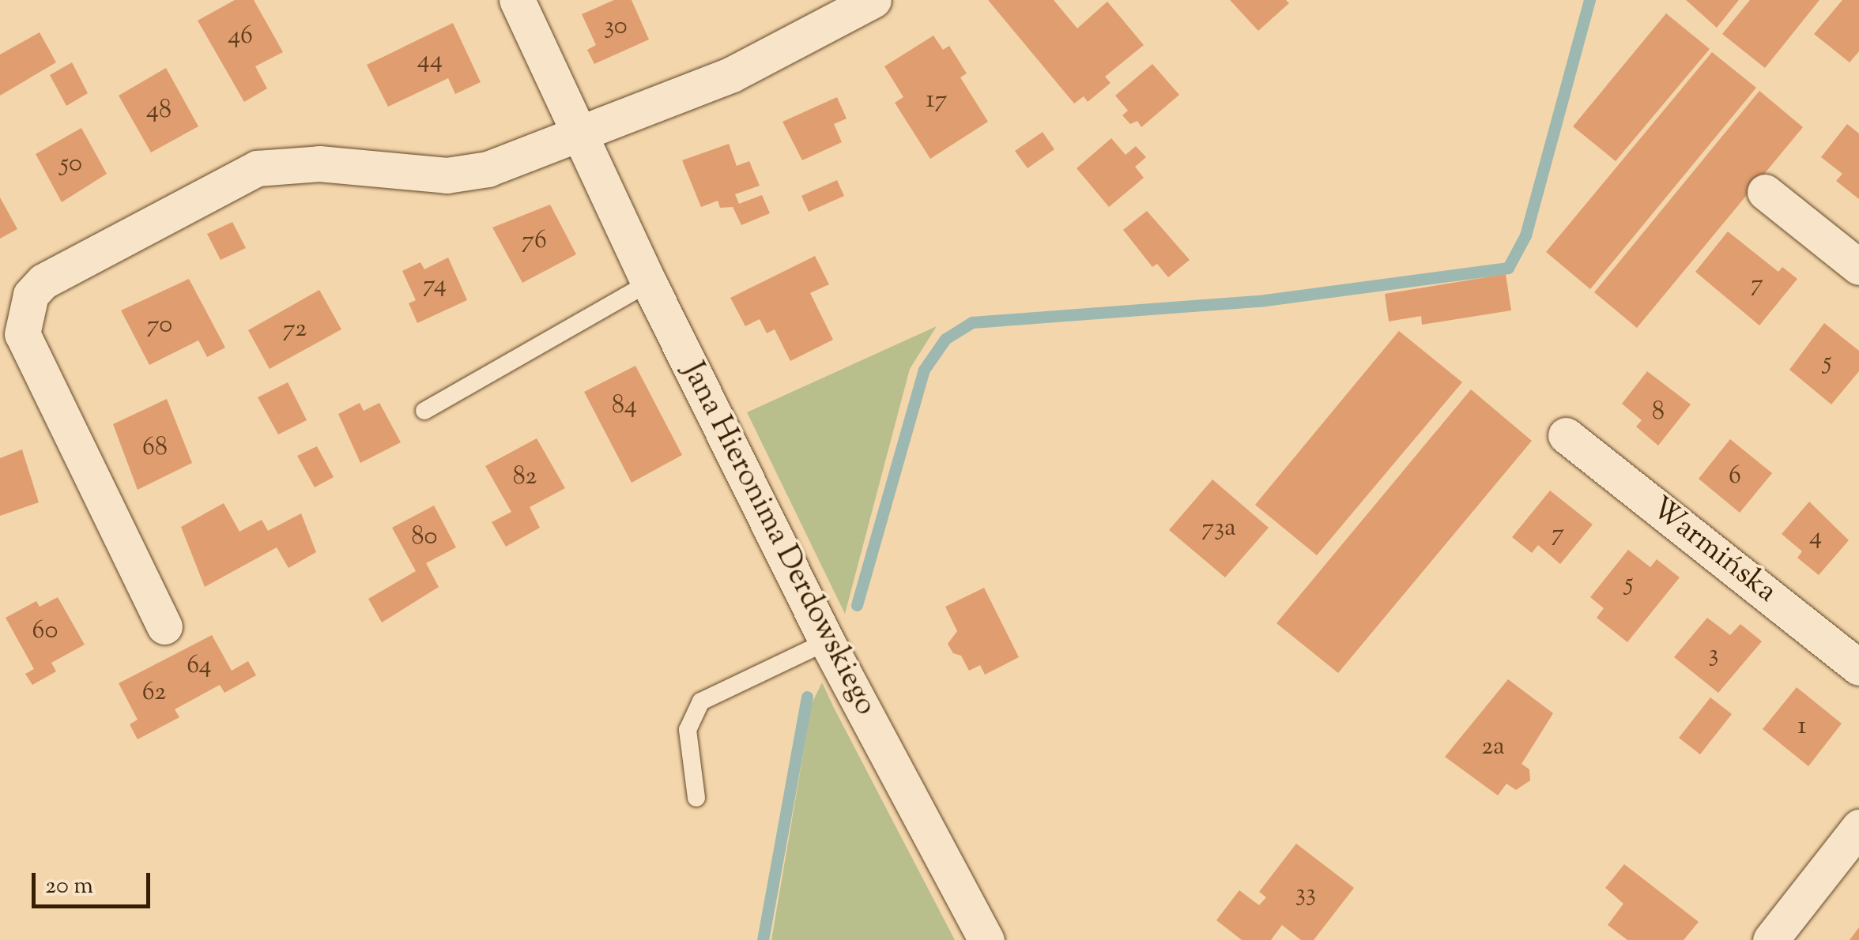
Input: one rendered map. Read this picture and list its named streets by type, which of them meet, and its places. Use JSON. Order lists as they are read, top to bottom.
{
  "streets": {
    "street": ["Jana Hieronima Derdowskiego", "Warmińska"]
  },
  "house_numbers": [
    "30",
    "46",
    "44",
    "17",
    "48",
    "50",
    "76",
    "7",
    "74",
    "70",
    "72",
    "5",
    "84",
    "8",
    "68",
    "6",
    "82",
    "73a",
    "7",
    "80",
    "4",
    "5",
    "60",
    "3",
    "64",
    "62",
    "1",
    "2a",
    "33"
  ],
  "scale_bar": "20 m"
}
